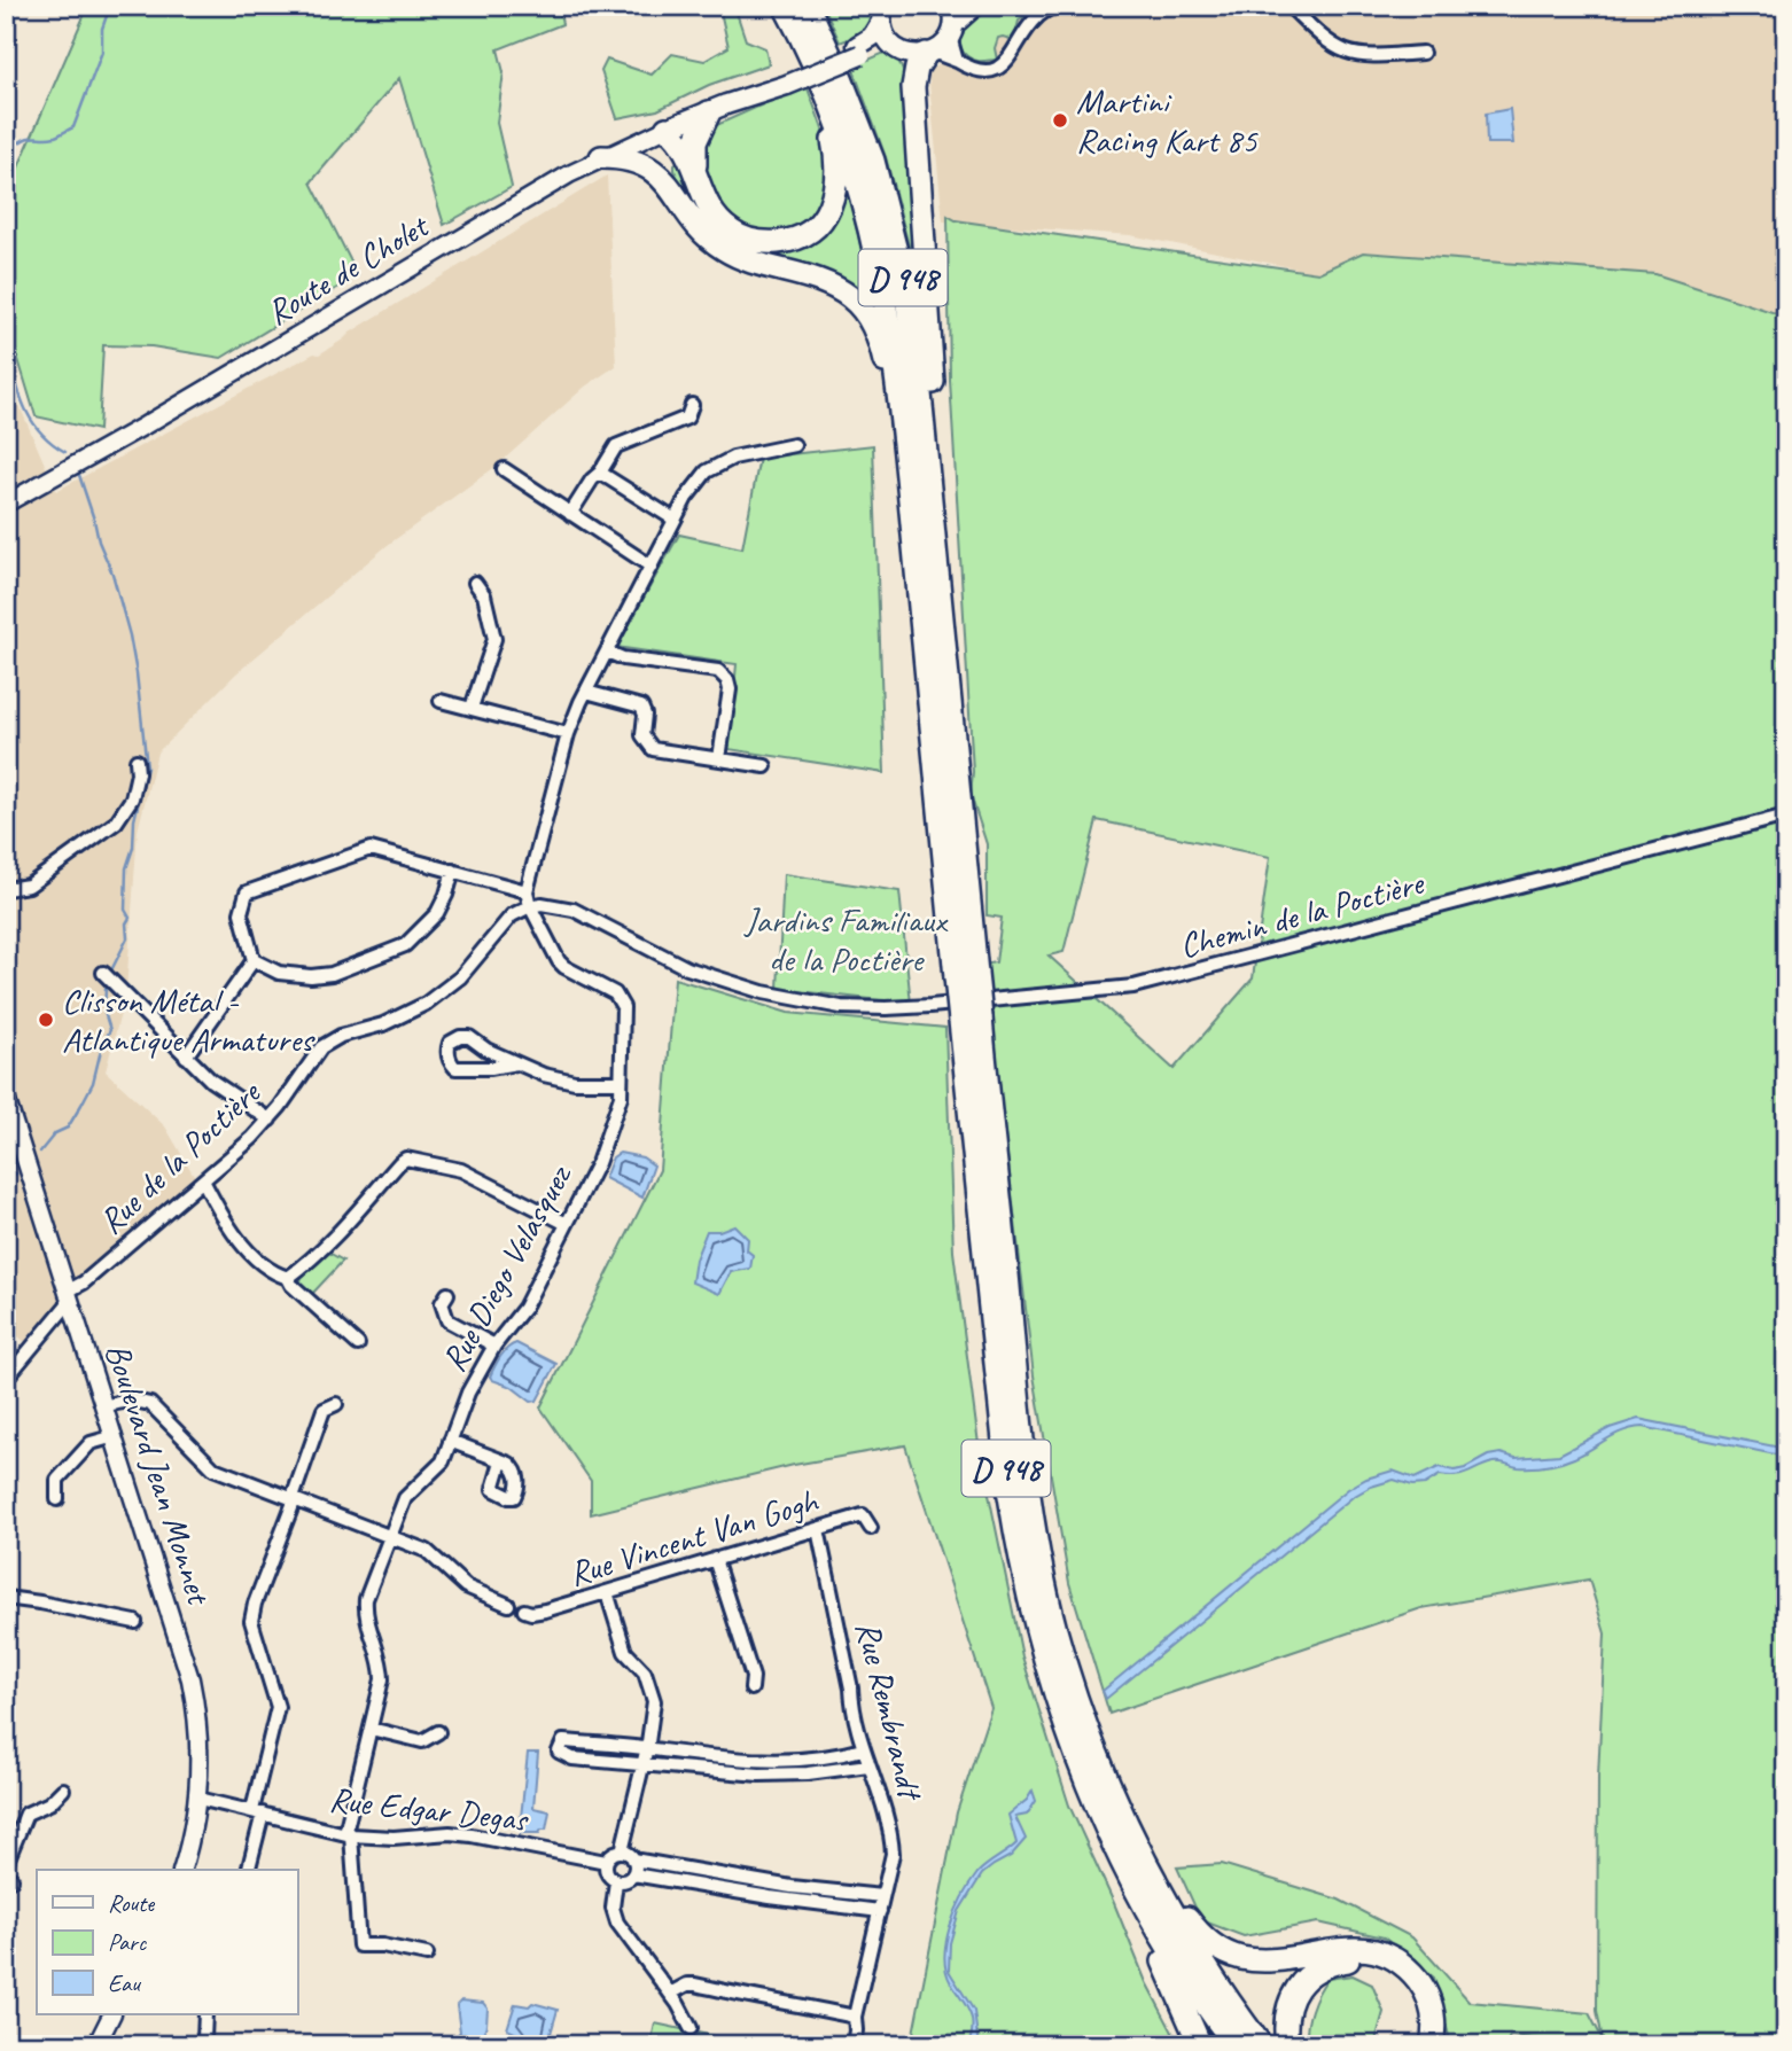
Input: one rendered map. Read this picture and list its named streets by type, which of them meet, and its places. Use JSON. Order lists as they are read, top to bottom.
{
  "streets": {
    "highway": ["D 948"],
    "main road": ["Route de Cholet", "Boulevard Jean Monnet"],
    "street": [
      "Chemin de la Poctière",
      "Rue de la Poctière",
      "Rue Diego Velasquez",
      "Rue Vincent Van Gogh",
      "Rue Rembrandt",
      "Rue Edgar Degas"
    ]
  },
  "crossings": [
    ["Chemin de la Poctière", "Rue de la Poctière"],
    ["Chemin de la Poctière", "Rue Diego Velasquez"],
    ["Rue de la Poctière", "Rue Diego Velasquez"],
    ["Rue de la Poctière", "Boulevard Jean Monnet"],
    ["Rue Diego Velasquez", "Rue Edgar Degas"],
    ["Boulevard Jean Monnet", "Rue Edgar Degas"],
    ["Rue Vincent Van Gogh", "Rue Rembrandt"]
  ],
  "parks": ["Jardins Familiaux de la Poctière"],
  "places": ["Martini Racing Kart 85", "Clisson Métal - Atlantique Armatures"],
  "legend": ["Route", "Parc", "Eau"]
}
